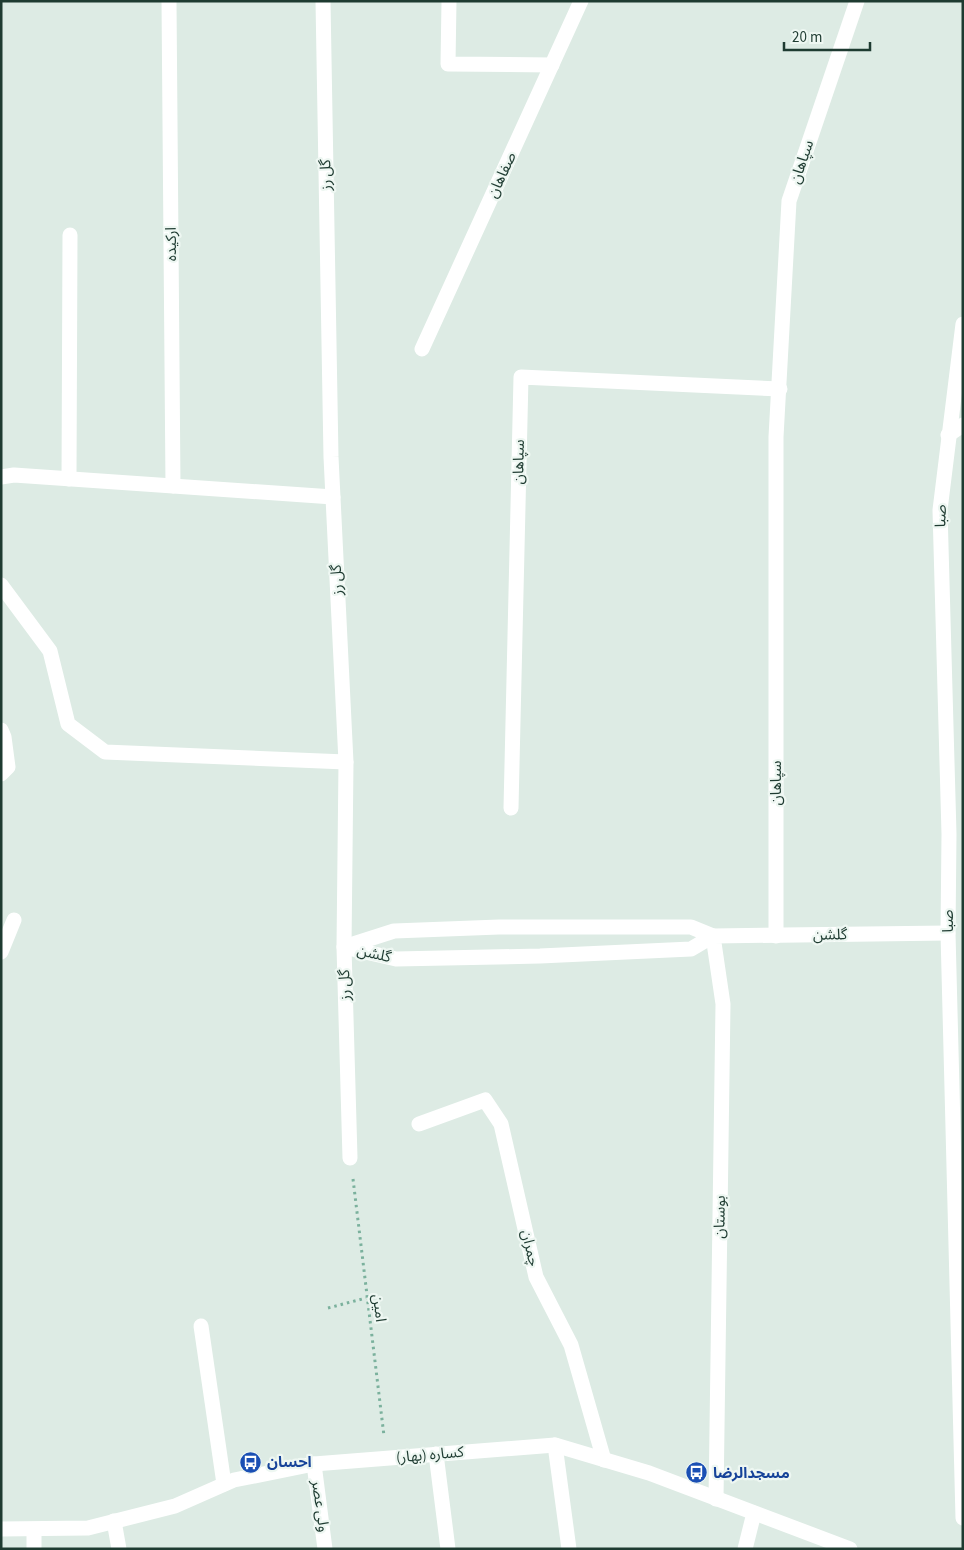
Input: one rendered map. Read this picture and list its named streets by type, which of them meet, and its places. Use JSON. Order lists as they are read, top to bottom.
{
  "streets": {
    "street": [
      "سپاهان",
      "گل رز",
      "صفاهان",
      "ارکیده",
      "صبا",
      "گلشن",
      "بوستان",
      "چمران",
      "کساره (بهار)",
      "ولی عصر"
    ],
    "path": ["امین"]
  },
  "crossings": [
    ["سپاهان", "گلشن"],
    ["گل رز", "گلشن"],
    ["گل رز", "امین"],
    ["صبا", "گلشن"],
    ["گلشن", "بوستان"],
    ["بوستان", "کساره (بهار)"],
    ["چمران", "کساره (بهار)"],
    ["امین", "کساره (بهار)"],
    ["کساره (بهار)", "ولی عصر"]
  ],
  "places": {
    "bus stop": ["احسان", "مسجدالرضا"]
  },
  "scale_bar": "20 m"
}
